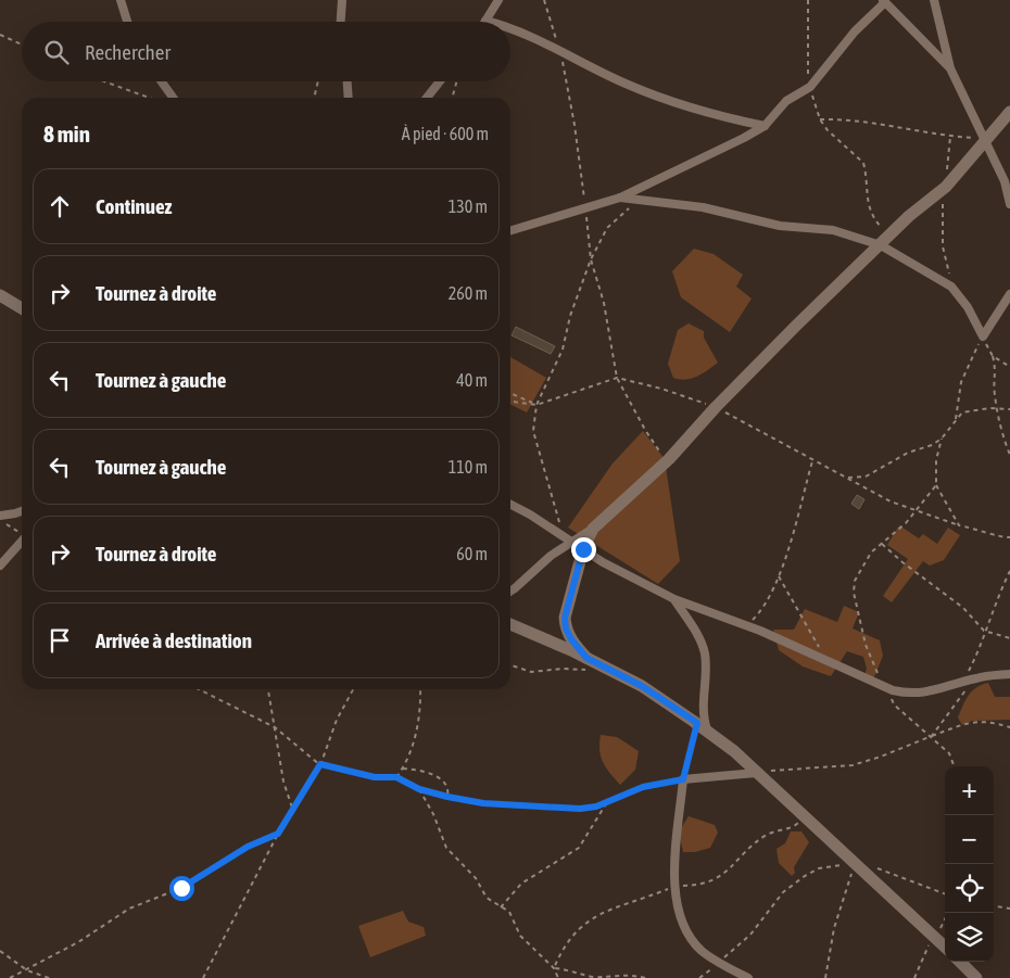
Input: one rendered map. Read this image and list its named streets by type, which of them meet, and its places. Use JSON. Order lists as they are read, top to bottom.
{
  "page": {
    "search": "Rechercher",
    "heading": ["8 min", "À pied · 600 m"],
    "list": [
      ["Continuez", "130 m"],
      ["Tournez à droite", "260 m"],
      ["Tournez à gauche", "40 m"],
      ["Tournez à gauche", "110 m"],
      ["Tournez à droite", "60 m"],
      "Arrivée à destination"
    ],
    "map_buttons": ["+", "−"]
  }
}
